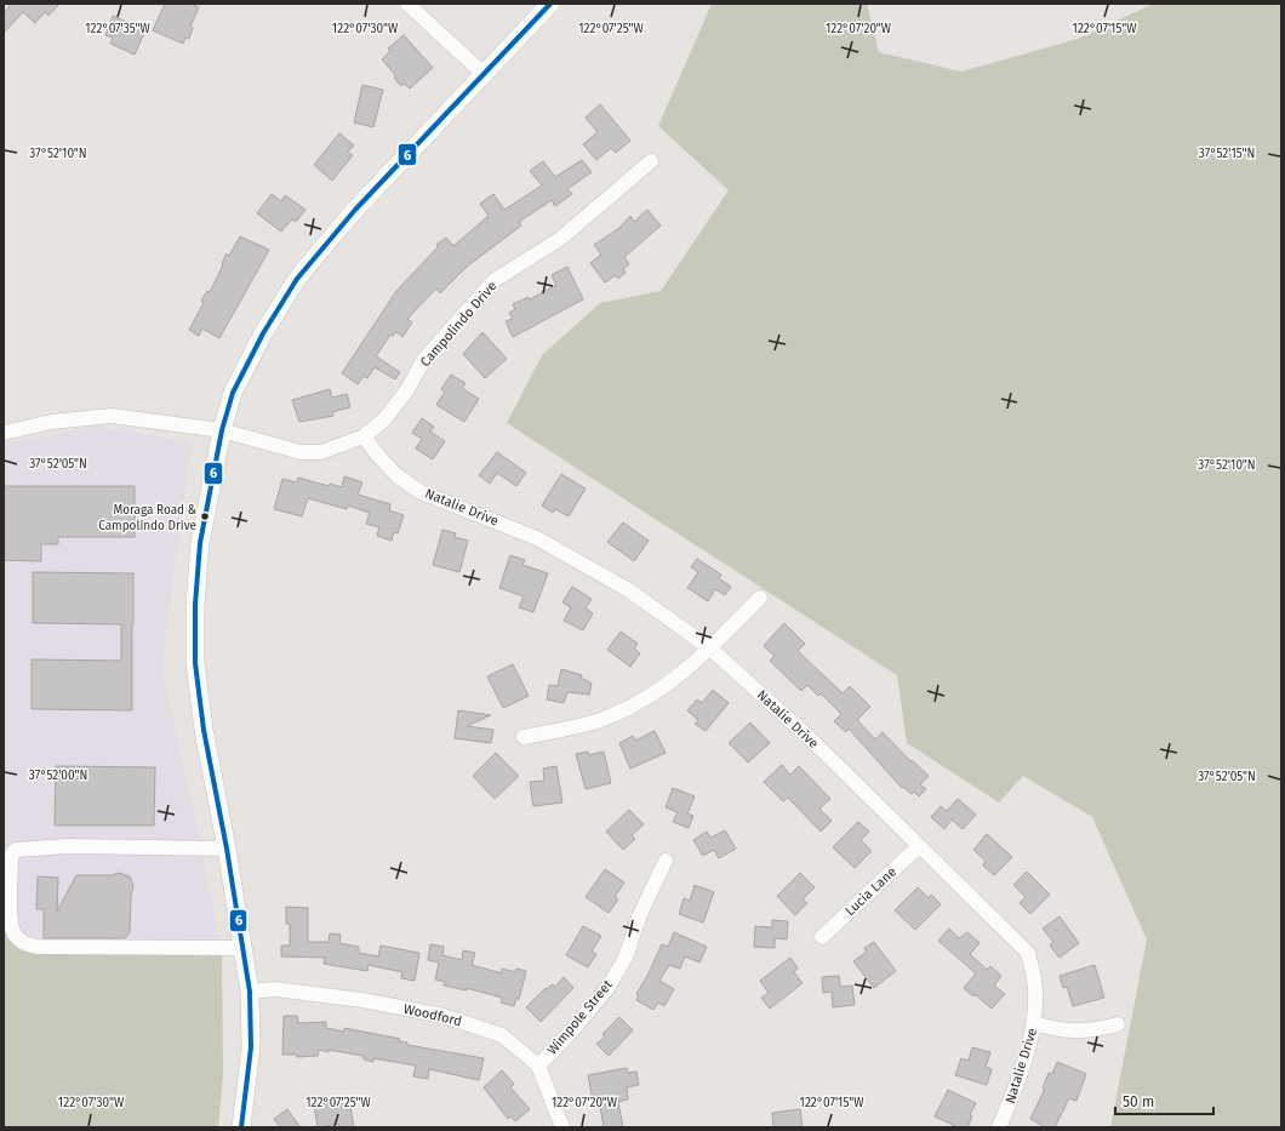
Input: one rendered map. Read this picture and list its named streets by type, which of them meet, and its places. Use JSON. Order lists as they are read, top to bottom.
{
  "streets": {
    "street": [
      "Campolindo Drive",
      "Natalie Drive",
      "Lucia Lane",
      "Woodford",
      "Wimpole Street"
    ]
  },
  "crossings": [
    ["Campolindo Drive", "Natalie Drive"],
    ["Natalie Drive", "Lucia Lane"],
    ["Woodford", "Wimpole Street"]
  ],
  "places": ["Moraga Road & Campolindo Drive"],
  "lines": ["transit line 6"],
  "scale_bar": "50 m",
  "coordinates": [
    "122°07'35\"W",
    "122°07'30\"W",
    "122°07'25\"W",
    "122°07'20\"W",
    "122°07'15\"W",
    "37°52'10\"N",
    "37°52'15\"N",
    "37°52'05\"N",
    "37°52'00\"N"
  ]
}
